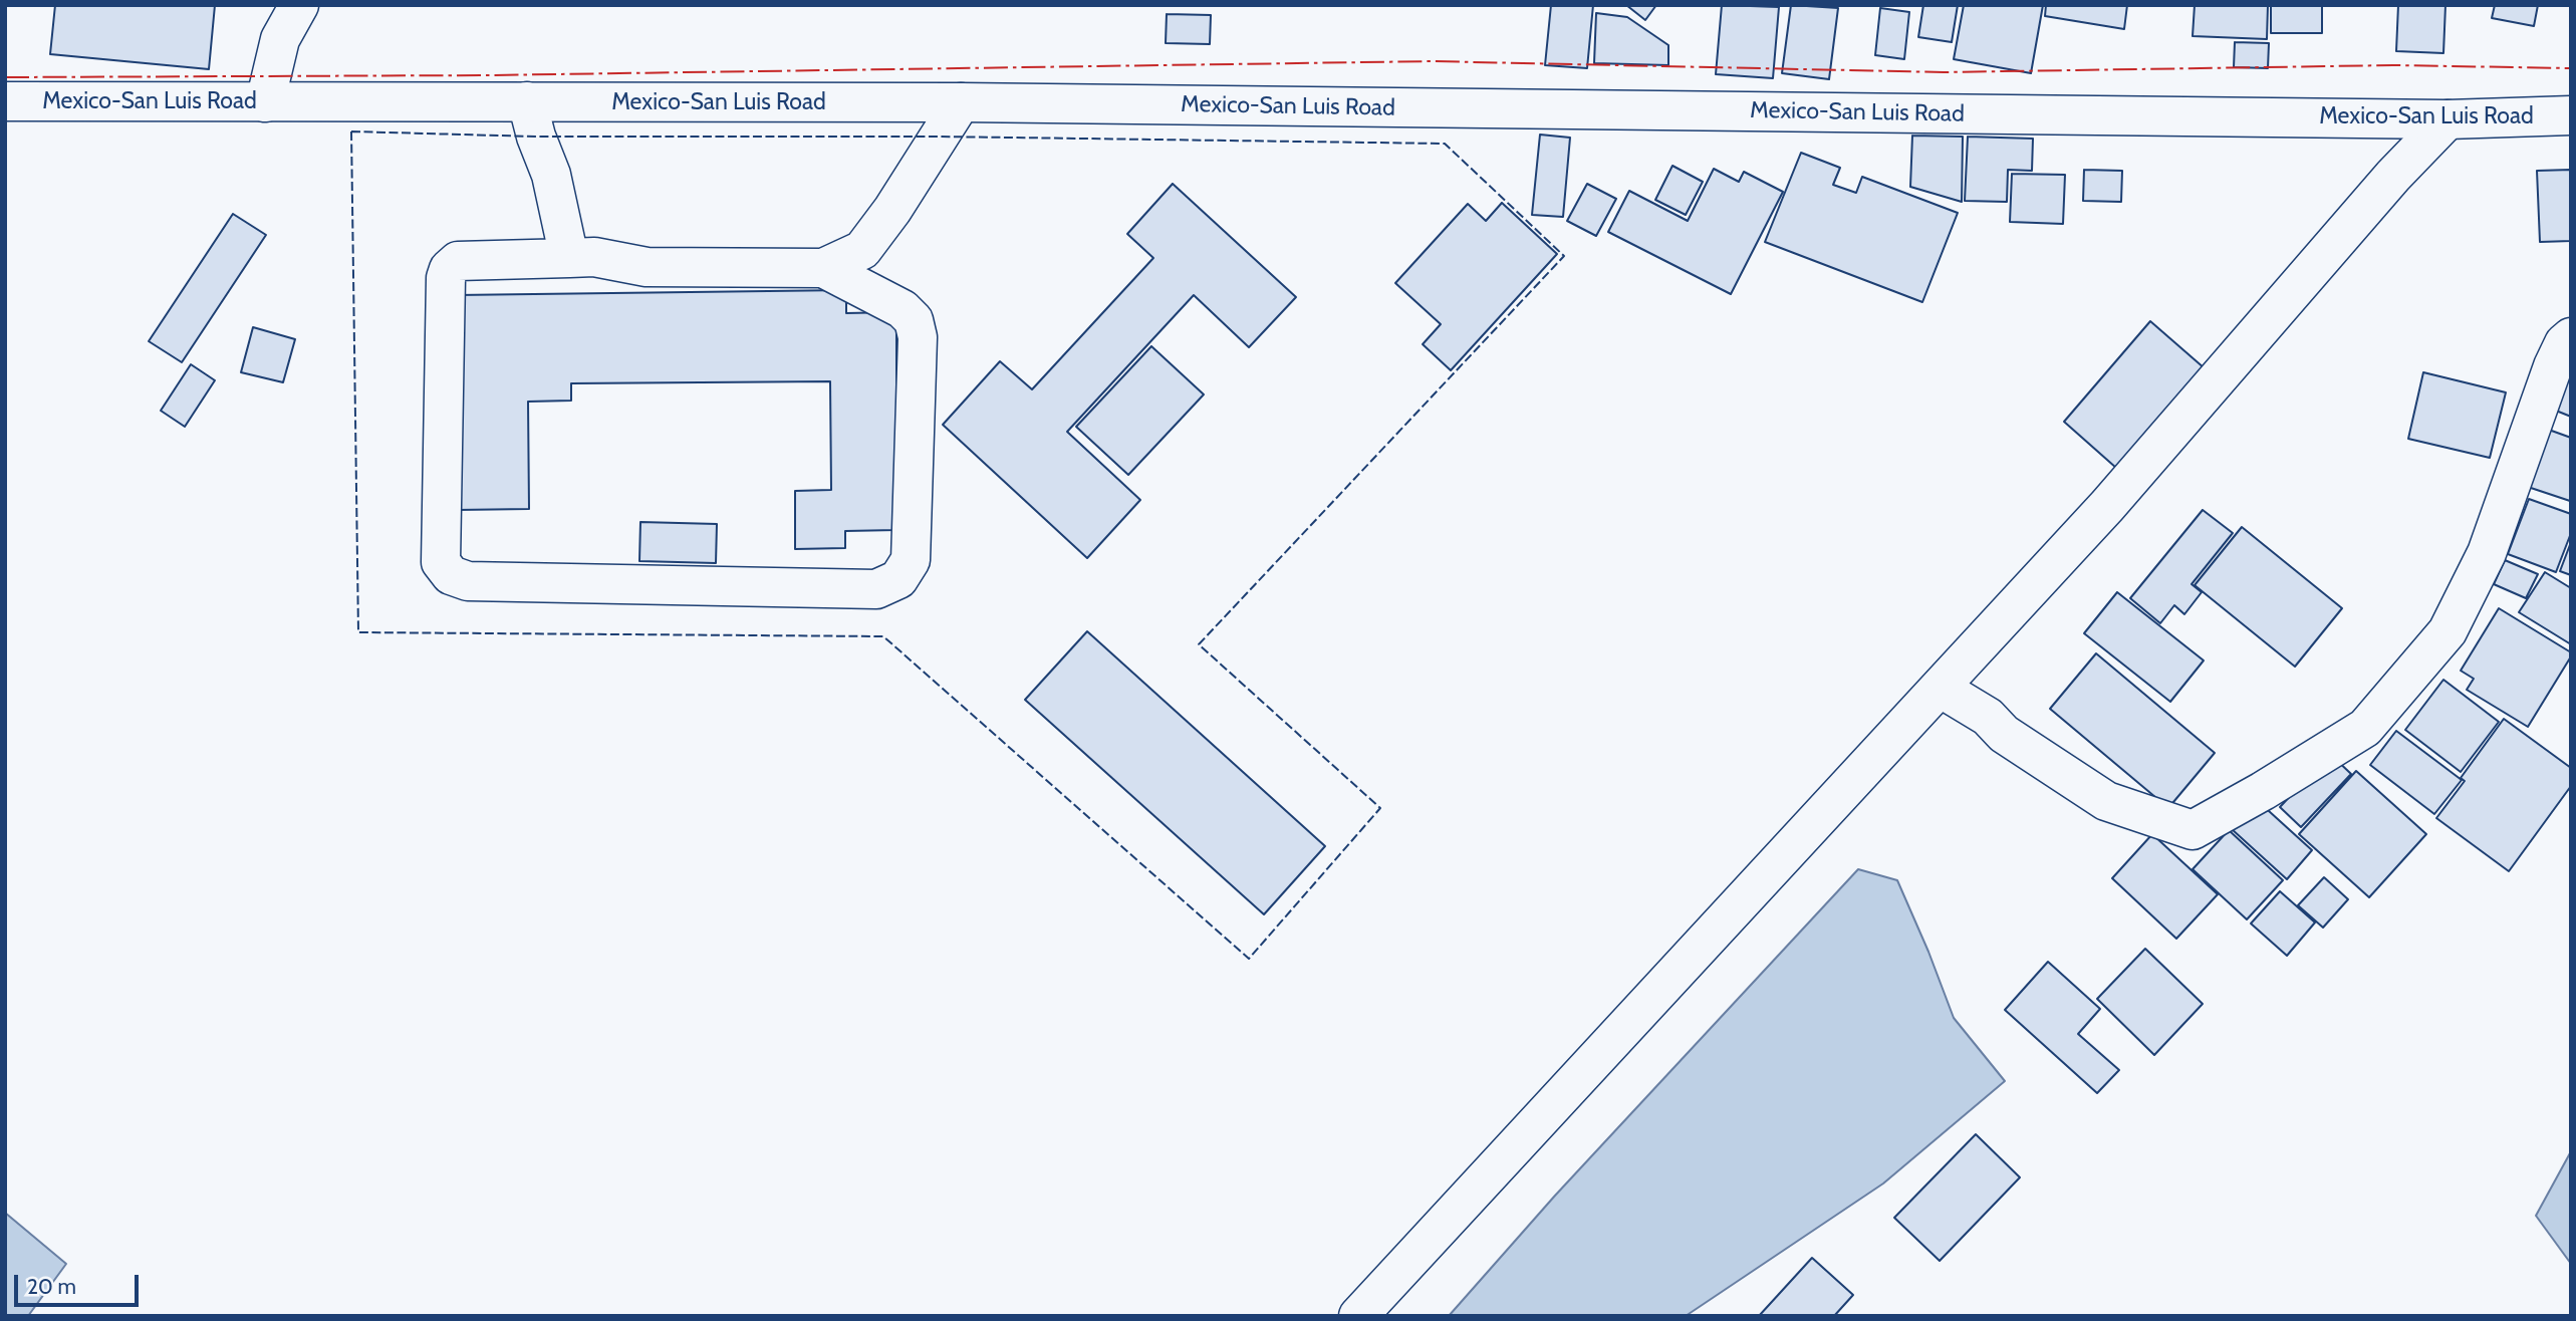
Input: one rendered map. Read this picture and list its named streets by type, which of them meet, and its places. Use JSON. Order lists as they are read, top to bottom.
{
  "streets": {
    "main road": ["Mexico-San Luis Road"]
  },
  "scale_bar": "20 m"
}
